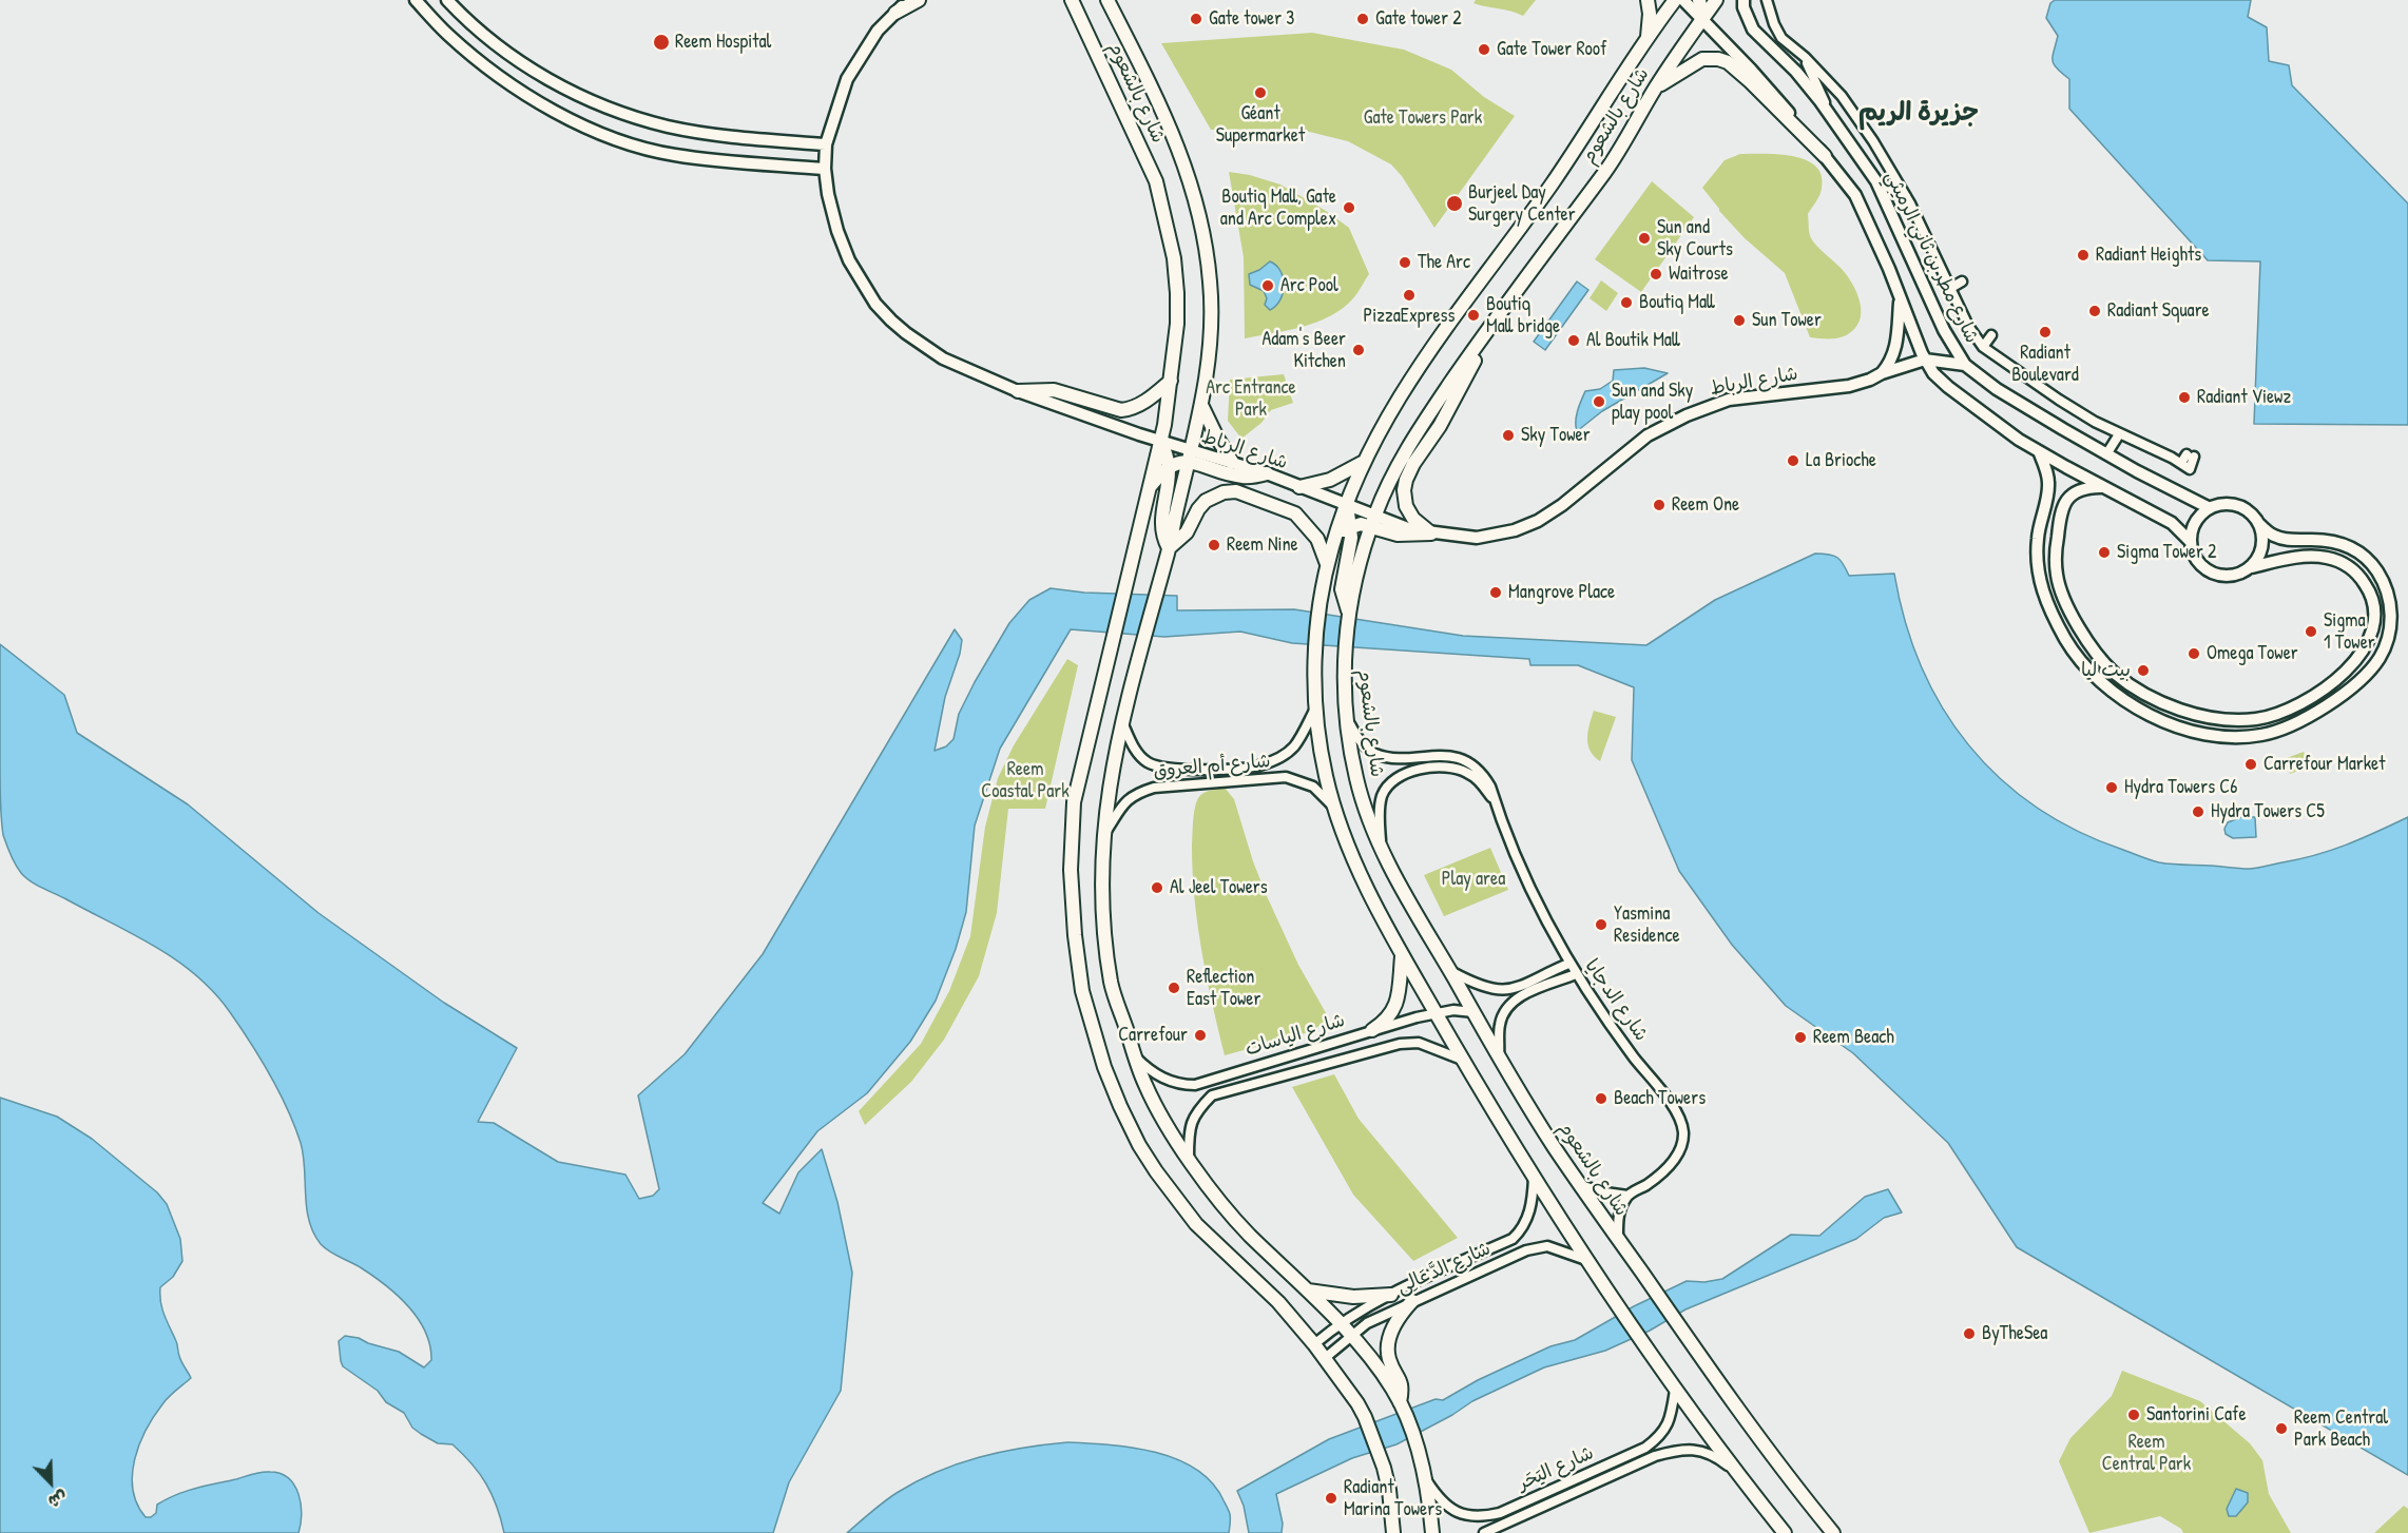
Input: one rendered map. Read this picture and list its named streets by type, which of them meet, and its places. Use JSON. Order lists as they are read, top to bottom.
{
  "streets": {
    "main road": ["شارع بالشعوم"],
    "street": [
      "شارع مطر بن ثاني الرميثي",
      "شارع الرباط",
      "شارع أم العروق",
      "شارع الدجايا",
      "شارع الياسات",
      "شارع الدَّعَالِى",
      "شارع اليَحَر"
    ]
  },
  "crossings": [
    ["شارع بالشعوم", "شارع الرباط"],
    ["شارع بالشعوم", "شارع أم العروق"],
    ["شارع بالشعوم", "شارع الدجايا"],
    ["شارع بالشعوم", "شارع الياسات"],
    ["شارع بالشعوم", "شارع الدَّعَالِى"],
    ["شارع بالشعوم", "شارع اليَحَر"]
  ],
  "districts": ["جزيرة الريم"],
  "parks": [
    "Gate Towers Park",
    "Arc Entrance Park",
    "Reem Coastal Park",
    "Play area",
    "Reem Central Park"
  ],
  "places": [
    "Gate tower 3",
    "Gate tower 2",
    "Reem Hospital",
    "Gate Tower Roof",
    "Géant Supermarket",
    "Burjeel Day Surgery Center",
    "Boutiq Mall, Gate and Arc Complex",
    "Sun and Sky Courts",
    "Radiant Heights",
    "The Arc",
    "Waitrose",
    "Arc Pool",
    "PizzaExpress",
    "Boutiq Mall",
    "Radiant Square",
    "Boutiq Mall bridge",
    "Sun Tower",
    "Radiant Boulevard",
    "Al Boutik Mall",
    "Adam's Beer Kitchen",
    "Radiant Viewz",
    "Sun and Sky play pool",
    "Sky Tower",
    "La Brioche",
    "Reem One",
    "Reem Nine",
    "Sigma Tower 2",
    "Mangrove Place",
    "Sigma 1 Tower",
    "Omega Tower",
    "بيت ليا",
    "Carrefour Market",
    "Hydra Towers C6",
    "Hydra Towers C5",
    "Al Jeel Towers",
    "Yasmina Residence",
    "Reflection East Tower",
    "Carrefour",
    "Reem Beach",
    "Beach Towers",
    "ByTheSea",
    "Santorini Cafe",
    "Reem Central Park Beach",
    "Radiant Marina Towers"
  ],
  "north": "bottom right"
}
